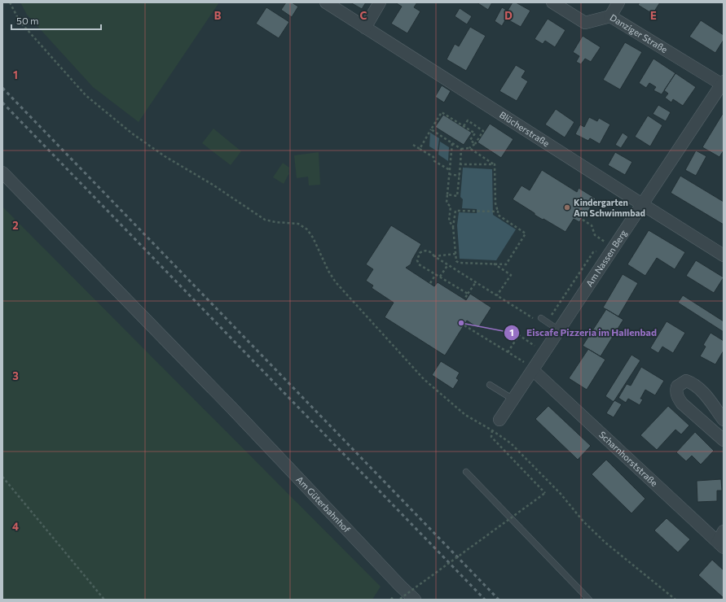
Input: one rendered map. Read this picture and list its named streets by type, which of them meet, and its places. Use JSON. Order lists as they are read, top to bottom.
{
  "streets": {
    "street": [
      "Danziger Straße",
      "Blücherstraße",
      "Am Nassen Berg",
      "Scharnhorststraße",
      "Am Güterbahnhof"
    ]
  },
  "crossings": [
    ["Danziger Straße", "Am Nassen Berg"],
    ["Blücherstraße", "Am Nassen Berg"],
    ["Am Nassen Berg", "Scharnhorststraße"]
  ],
  "places": ["Kindergarten Am Schwimmbad", "Eiscafe Pizzeria im Hallenbad"],
  "scale_bar": "50 m",
  "grid": {
    "columns": [
      "B",
      "C",
      "D",
      "E"
    ],
    "rows": [
      "1",
      "2",
      "3",
      "4"
    ]
  }
}
